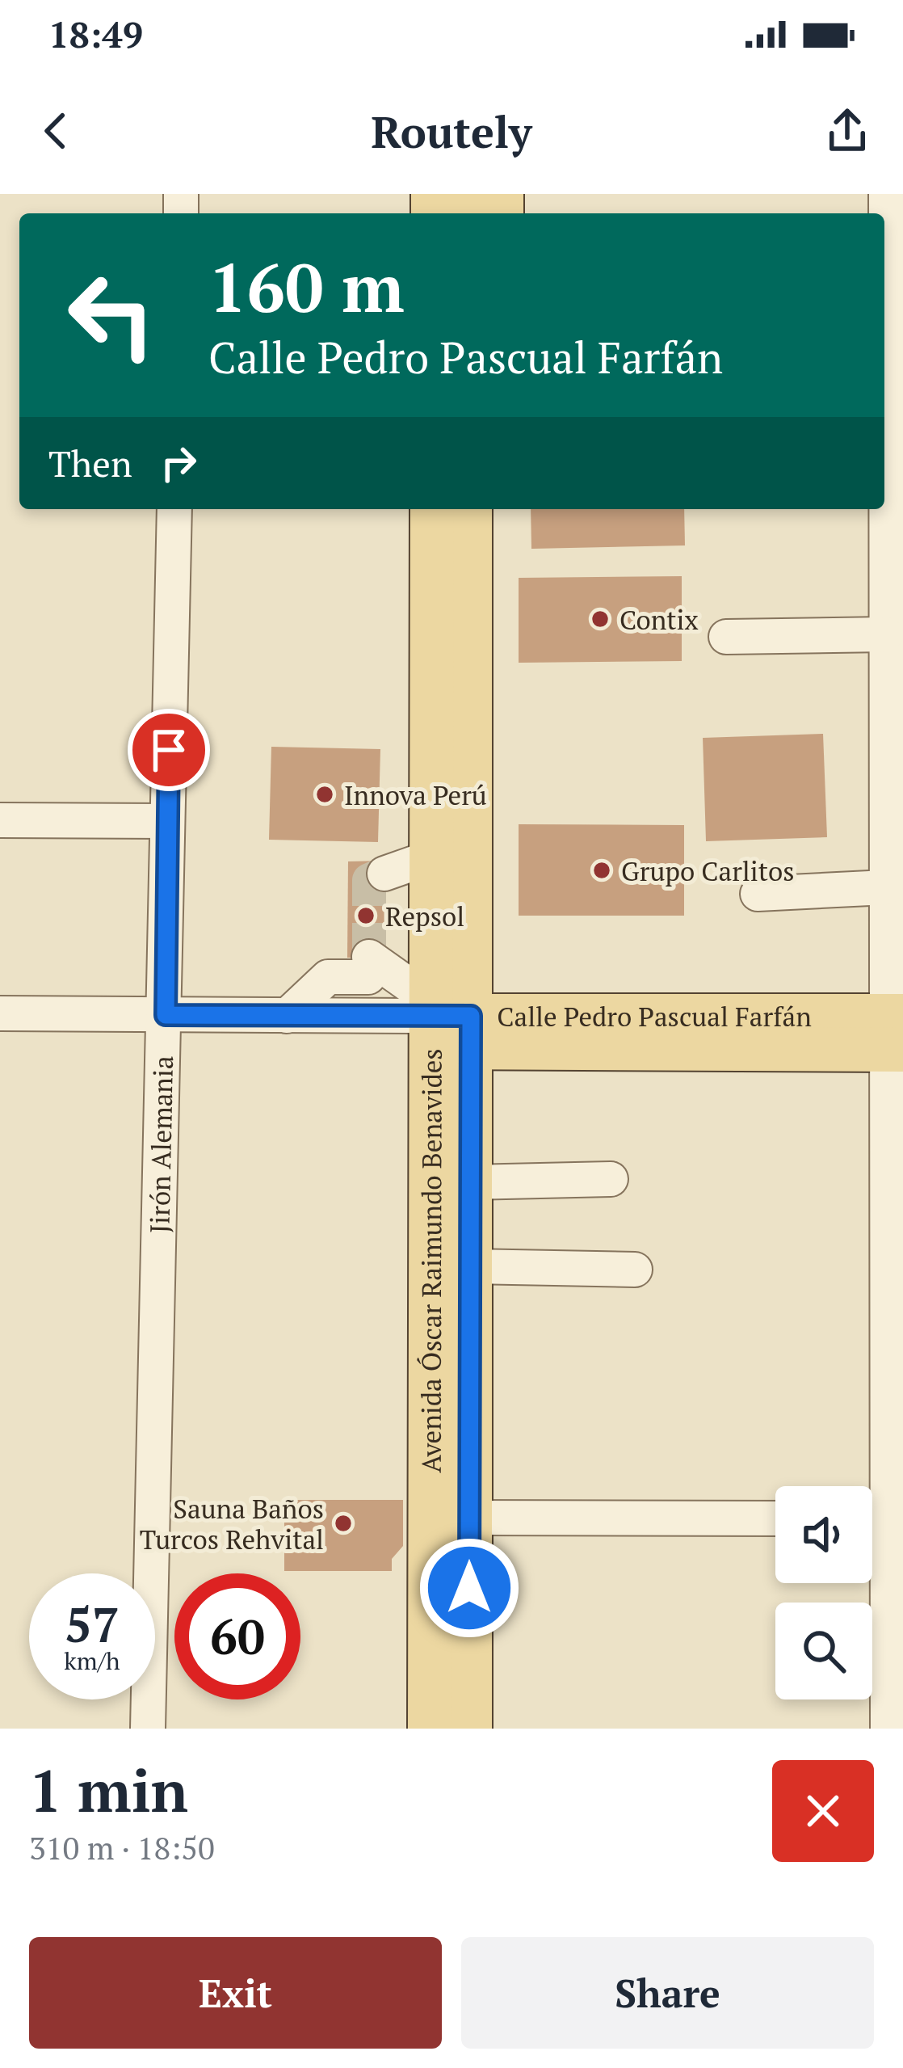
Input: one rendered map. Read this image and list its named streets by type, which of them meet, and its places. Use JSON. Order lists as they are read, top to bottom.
{
  "streets": {
    "main road": ["Calle Pedro Pascual Farfán", "Avenida Óscar Raimundo Benavides"],
    "street": ["Jirón Alemania"]
  },
  "crossings": [
    ["Calle Pedro Pascual Farfán", "Jirón Alemania"],
    ["Calle Pedro Pascual Farfán", "Avenida Óscar Raimundo Benavides"]
  ],
  "places": [
    "Contix",
    "Innova Perú",
    "Grupo Carlitos",
    "Repsol",
    "Sauna Baños Turcos Rehvital"
  ],
  "page": {
    "status": "18:49",
    "header": "Routely",
    "turn": ["160 m", "Calle Pedro Pascual Farfán"],
    "then": "Then",
    "speed": "57 km/h",
    "limit": "60",
    "heading": ["1 min", "310 m · 18:50"],
    "buttons": ["Exit", "Share"]
  }
}
